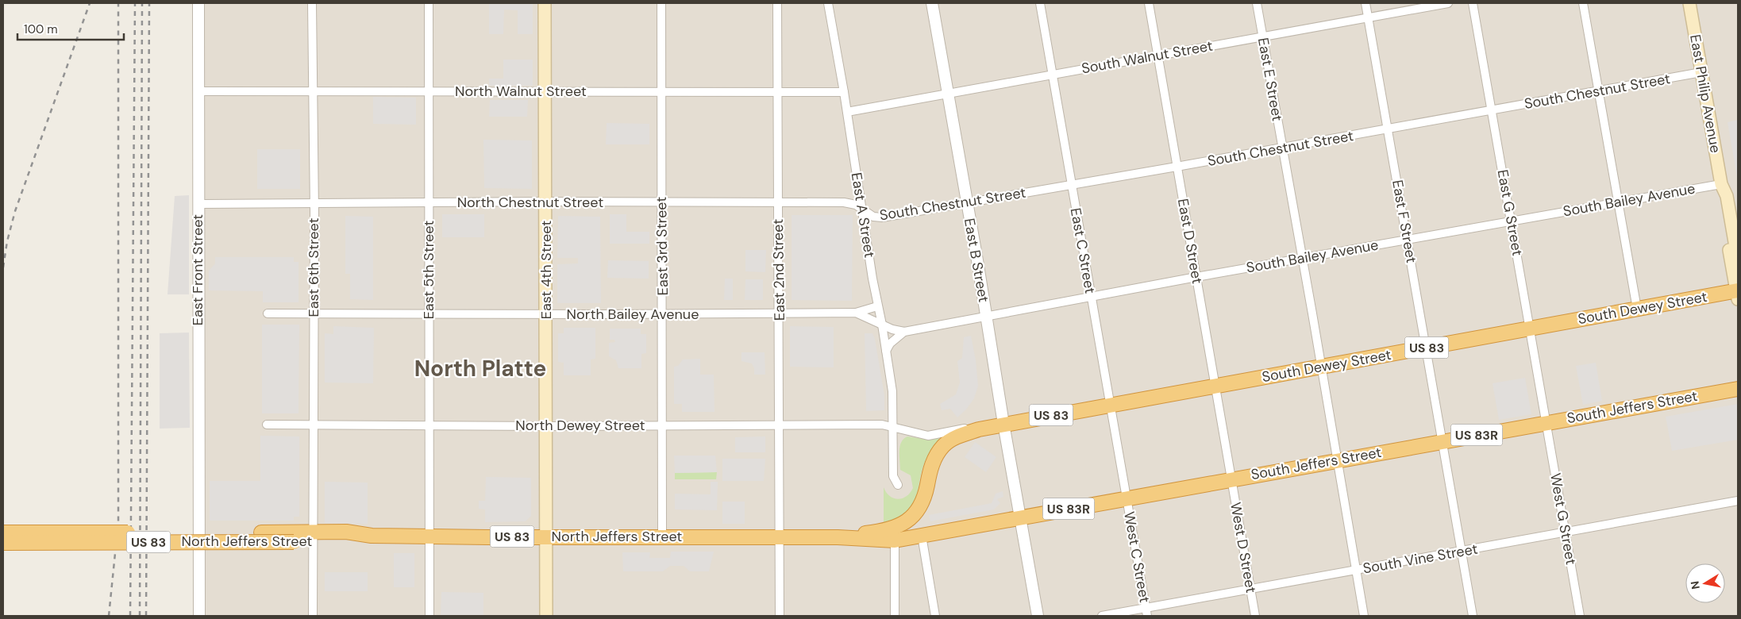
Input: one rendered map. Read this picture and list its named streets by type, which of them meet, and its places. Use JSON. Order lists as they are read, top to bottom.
{
  "streets": {
    "highway": [
      "South Dewey Street",
      "US 83",
      "South Jeffers Street",
      "US 83R",
      "North Jeffers Street"
    ],
    "main road": ["East Philip Avenue", "East 4th Street"],
    "street": [
      "South Walnut Street",
      "East E Street",
      "North Walnut Street",
      "South Chestnut Street",
      "South Bailey Avenue",
      "North Chestnut Street",
      "East G Street",
      "East A Street",
      "East F Street",
      "East D Street",
      "East 3rd Street",
      "East C Street",
      "East B Street",
      "East 6th Street",
      "East Front Street",
      "East 5th Street",
      "East 2nd Street",
      "North Bailey Avenue",
      "North Dewey Street",
      "West G Street",
      "West D Street",
      "West C Street",
      "South Vine Street"
    ]
  },
  "crossings": [
    ["South Walnut Street", "East E Street"],
    ["South Walnut Street", "East A Street"],
    ["South Walnut Street", "East F Street"],
    ["South Walnut Street", "East D Street"],
    ["South Walnut Street", "East C Street"],
    ["South Walnut Street", "East B Street"],
    ["East E Street", "South Chestnut Street"],
    ["East E Street", "South Bailey Avenue"],
    ["East E Street", "South Dewey Street"],
    ["East E Street", "South Jeffers Street"],
    ["East E Street", "South Vine Street"],
    ["North Walnut Street", "East A Street"],
    ["North Walnut Street", "East 3rd Street"],
    ["North Walnut Street", "East 6th Street"],
    ["North Walnut Street", "East Front Street"],
    ["North Walnut Street", "East 5th Street"],
    ["North Walnut Street", "East 4th Street"],
    ["North Walnut Street", "East 2nd Street"],
    ["South Chestnut Street", "East Philip Avenue"],
    ["South Chestnut Street", "North Chestnut Street"],
    ["South Chestnut Street", "East G Street"],
    ["South Chestnut Street", "East A Street"],
    ["South Chestnut Street", "East F Street"],
    ["South Chestnut Street", "East D Street"],
    ["South Chestnut Street", "East C Street"],
    ["South Chestnut Street", "East B Street"],
    ["East Philip Avenue", "South Bailey Avenue"],
    ["East Philip Avenue", "South Dewey Street"],
    ["South Bailey Avenue", "East G Street"],
    ["South Bailey Avenue", "East A Street"],
    ["South Bailey Avenue", "East F Street"],
    ["South Bailey Avenue", "East D Street"],
    ["South Bailey Avenue", "East C Street"],
    ["South Bailey Avenue", "East B Street"],
    ["South Bailey Avenue", "North Bailey Avenue"],
    ["North Chestnut Street", "East A Street"],
    ["North Chestnut Street", "East 3rd Street"],
    ["North Chestnut Street", "East 6th Street"],
    ["North Chestnut Street", "East Front Street"],
    ["North Chestnut Street", "East 5th Street"],
    ["North Chestnut Street", "East 4th Street"],
    ["North Chestnut Street", "East 2nd Street"],
    ["East G Street", "South Dewey Street"],
    ["East G Street", "South Jeffers Street"],
    ["East G Street", "West G Street"],
    ["East A Street", "South Dewey Street"],
    ["East A Street", "North Bailey Avenue"],
    ["East A Street", "North Dewey Street"],
    ["East F Street", "South Dewey Street"],
    ["East F Street", "South Jeffers Street"],
    ["East F Street", "South Vine Street"],
    ["East D Street", "South Dewey Street"],
    ["East D Street", "South Jeffers Street"],
    ["East D Street", "West D Street"],
    ["East 3rd Street", "North Bailey Avenue"],
    ["East 3rd Street", "North Dewey Street"],
    ["East 3rd Street", "North Jeffers Street"],
    ["East C Street", "South Dewey Street"],
    ["East C Street", "South Jeffers Street"],
    ["East C Street", "West C Street"],
    ["East B Street", "South Dewey Street"],
    ["East B Street", "South Jeffers Street"],
    ["East 6th Street", "North Bailey Avenue"],
    ["East 6th Street", "North Dewey Street"],
    ["East 6th Street", "North Jeffers Street"],
    ["East 5th Street", "North Bailey Avenue"],
    ["East 5th Street", "North Dewey Street"],
    ["East 5th Street", "North Jeffers Street"],
    ["East 4th Street", "North Bailey Avenue"],
    ["East 4th Street", "North Dewey Street"],
    ["East 4th Street", "North Jeffers Street"],
    ["East 2nd Street", "North Bailey Avenue"],
    ["East 2nd Street", "North Dewey Street"],
    ["East 2nd Street", "North Jeffers Street"],
    ["South Dewey Street", "North Dewey Street"],
    ["South Dewey Street", "North Jeffers Street"],
    ["South Jeffers Street", "West G Street"],
    ["South Jeffers Street", "North Jeffers Street"],
    ["South Jeffers Street", "West D Street"],
    ["South Jeffers Street", "West C Street"],
    ["West G Street", "South Vine Street"],
    ["West D Street", "South Vine Street"],
    ["West C Street", "South Vine Street"]
  ],
  "districts": ["North Platte"],
  "scale_bar": "100 m",
  "north": "left"
}
